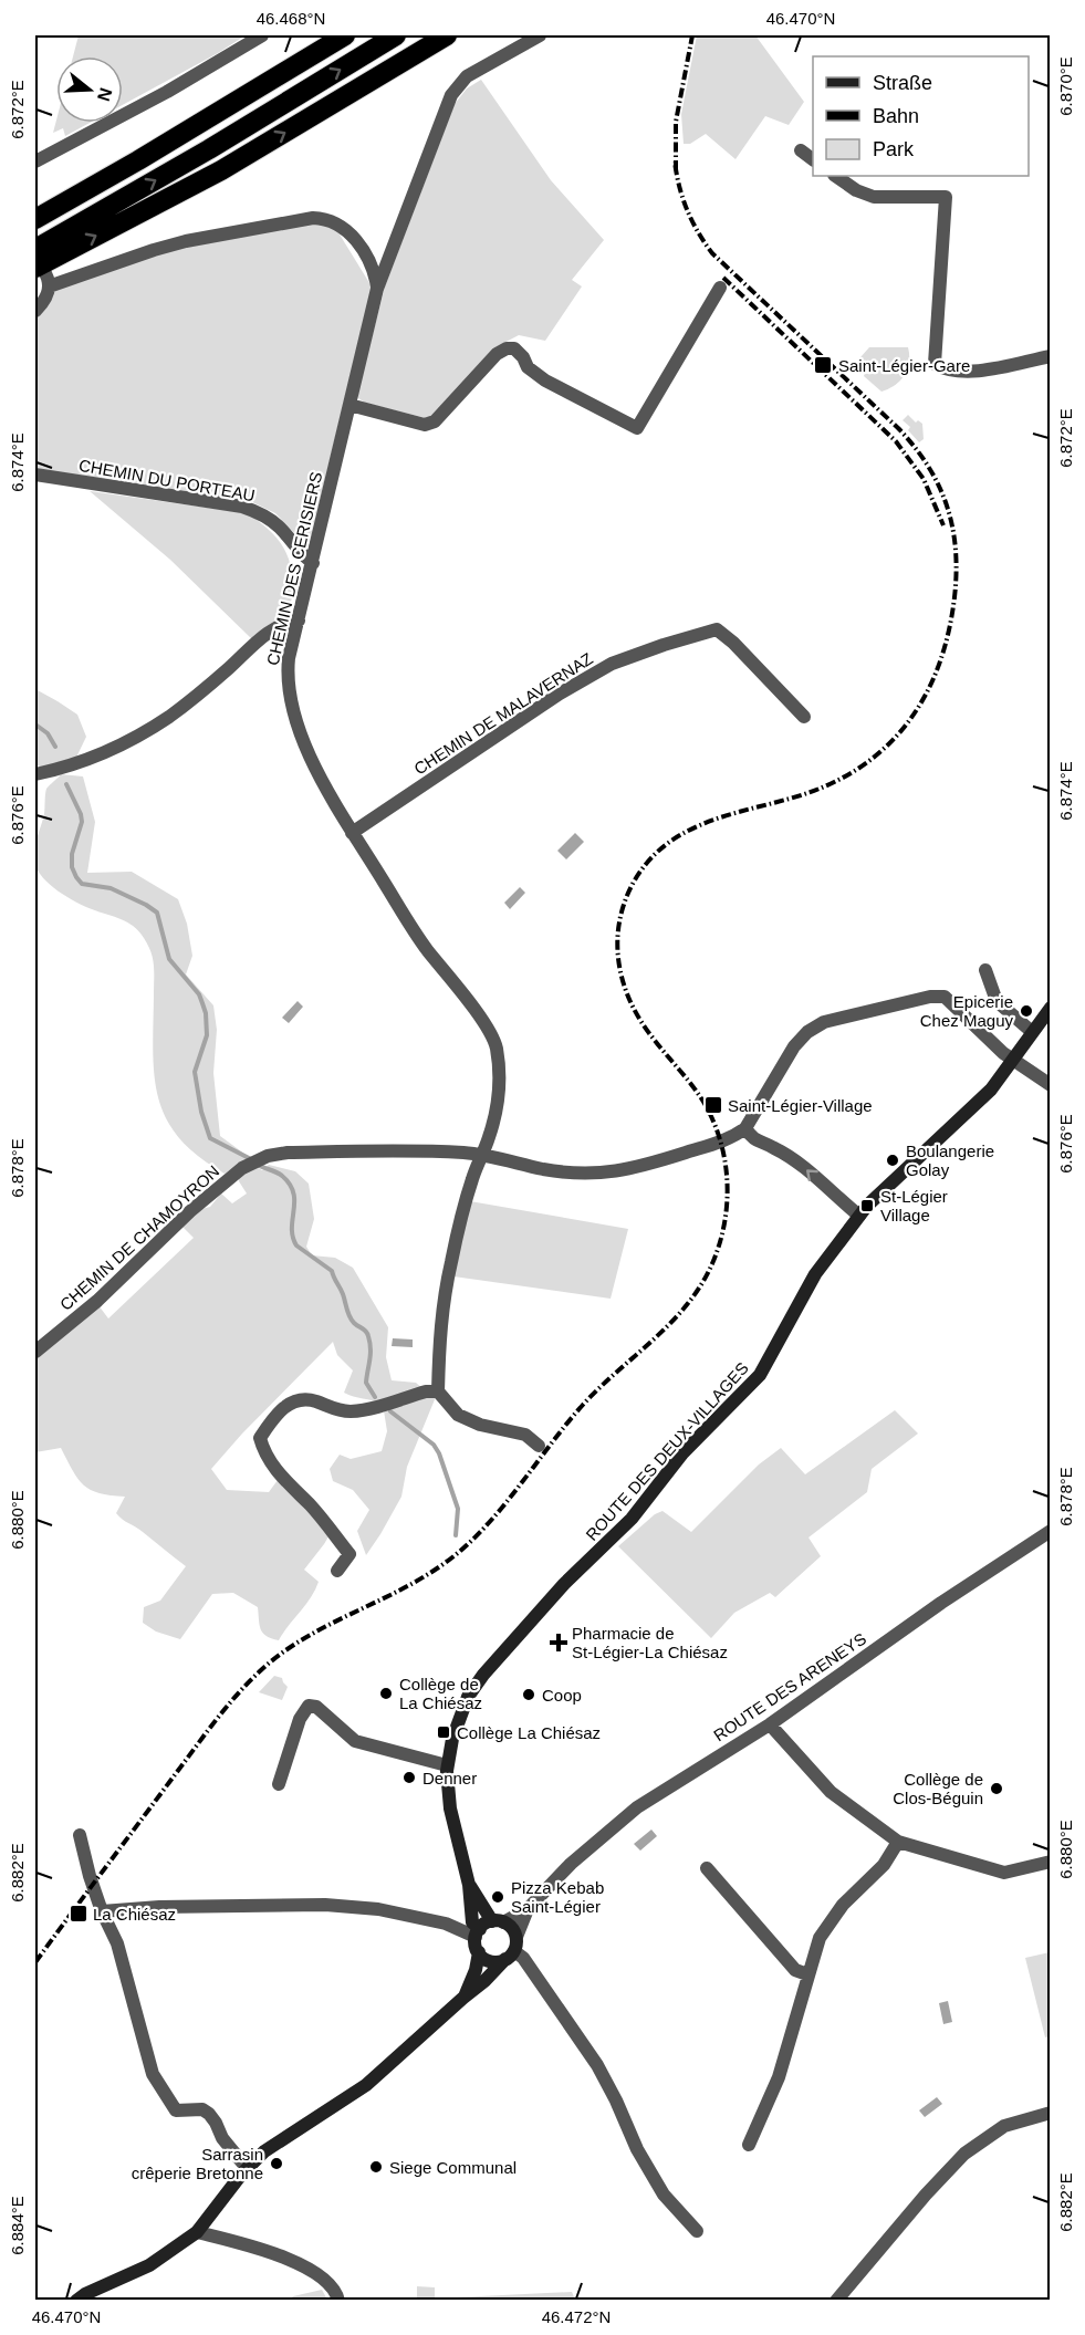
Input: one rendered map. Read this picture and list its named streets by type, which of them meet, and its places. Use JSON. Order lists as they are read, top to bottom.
{
  "streets": {
    "main road": ["ROUTE DES DEUX-VILLAGES"],
    "street": [
      "CHEMIN DU PORTEAU",
      "CHEMIN DES CERISIERS",
      "CHEMIN DE MALAVERNAZ",
      "CHEMIN DE CHAMOYRON",
      "ROUTE DES ARENEYS"
    ]
  },
  "crossings": [
    ["CHEMIN DU PORTEAU", "CHEMIN DES CERISIERS"],
    ["CHEMIN DES CERISIERS", "CHEMIN DE MALAVERNAZ"],
    ["CHEMIN DES CERISIERS", "CHEMIN DE CHAMOYRON"],
    ["ROUTE DES DEUX-VILLAGES", "ROUTE DES ARENEYS"]
  ],
  "places": {
    "transit": [
      "Saint-Légier-Gare",
      "Saint-Légier-Village",
      "St-Légier Village",
      "Collège La Chiésaz",
      "La Chiésaz"
    ],
    "other": [
      "Epicerie Chez Maguy",
      "Boulangerie Golay",
      "Collège de La Chiésaz",
      "Coop",
      "Denner",
      "Collège de Clos-Béguin",
      "Pizza Kebab Saint-Légier",
      "Sarrasin crêperie Bretonne",
      "Siege Communal"
    ],
    "health": ["Pharmacie de St-Légier-La Chiésaz"]
  },
  "legend": ["Straße", "Bahn", "Park"],
  "north": "right",
  "coordinates": [
    "46.468°N",
    "46.470°N",
    "6.870°E",
    "6.872°E",
    "6.874°E",
    "6.876°E",
    "6.878°E",
    "6.880°E",
    "6.882°E",
    "6.884°E",
    "46.472°N"
  ]
}
